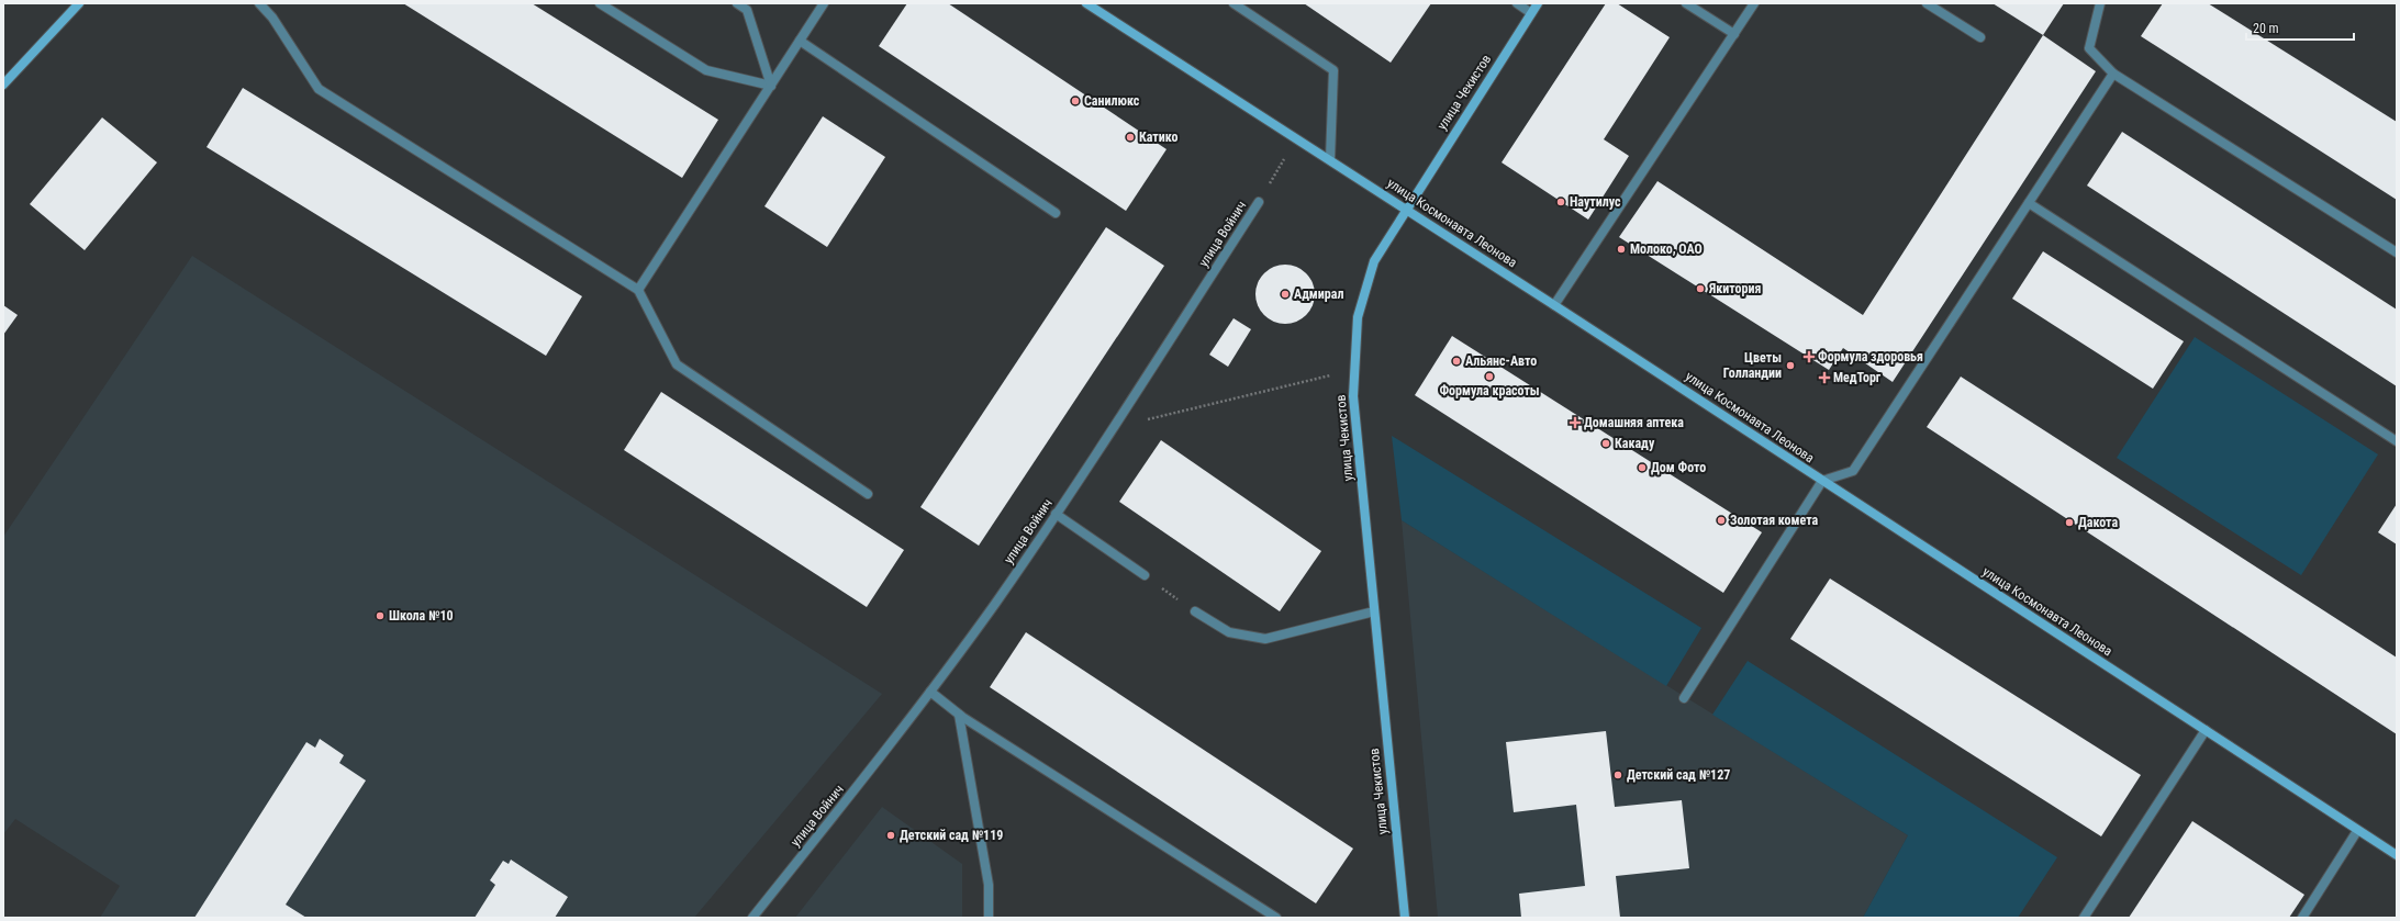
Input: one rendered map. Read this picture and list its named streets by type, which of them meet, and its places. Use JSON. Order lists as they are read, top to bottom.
{
  "streets": {
    "main road": ["улица Чекистов", "улица Космонавта Леонова"],
    "street": ["улица Войнич"]
  },
  "crossings": [
    ["улица Чекистов", "улица Космонавта Леонова"],
    ["улица Космонавта Леонова", "улица Войнич"]
  ],
  "places": {
    "other": [
      "Санилюкс",
      "Катико",
      "Наутилус",
      "Молоко, ОАО",
      "Якитория",
      "Адмирал",
      "Альянс-Авто",
      "Цветы Голландии",
      "Формула красоты",
      "Какаду",
      "Дом Фото",
      "Золотая комета",
      "Дакота",
      "Школа №10",
      "Детский сад №127",
      "Детский сад №119"
    ],
    "health": ["Формула здоровья", "МедТорг", "Домашняя аптека"]
  },
  "scale_bar": "20 m"
}
